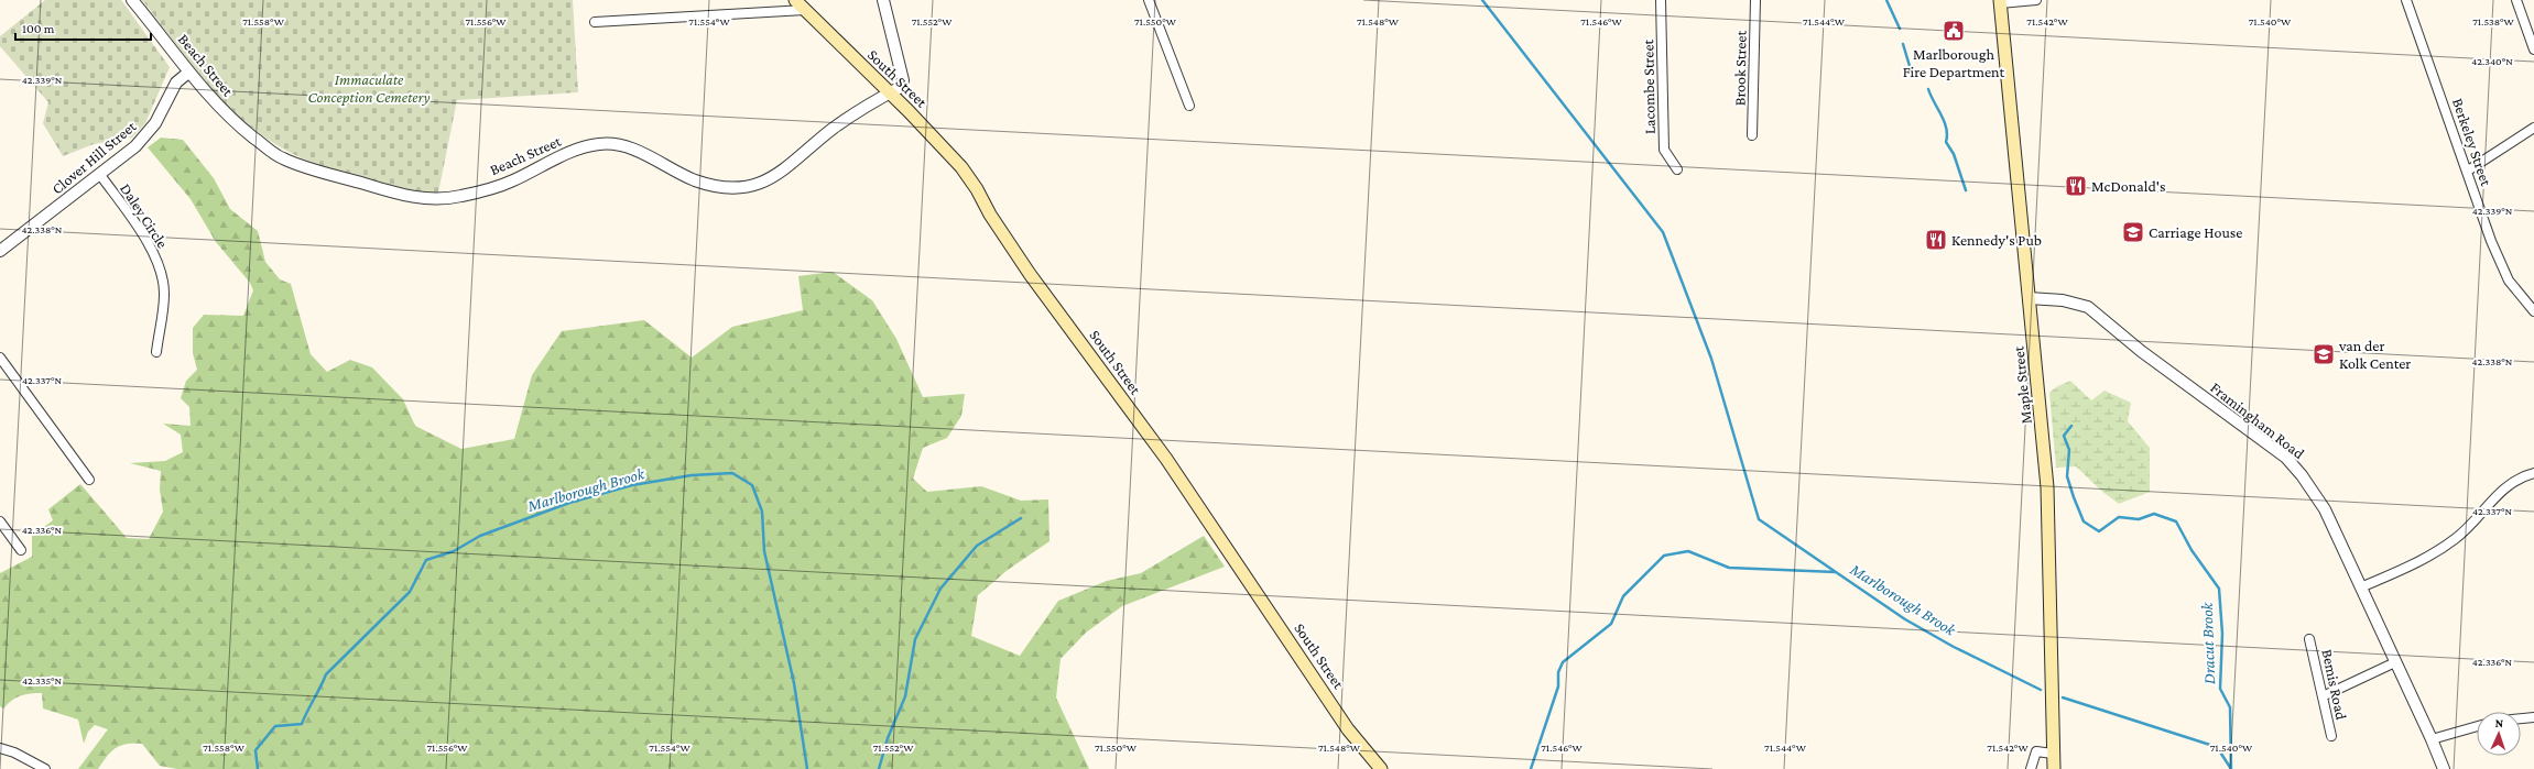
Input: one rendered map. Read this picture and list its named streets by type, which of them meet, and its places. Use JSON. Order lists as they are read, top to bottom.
{
  "streets": {
    "main road": ["South Street", "Maple Street"],
    "street": [
      "Beach Street",
      "Brook Street",
      "Lacombe Street",
      "Berkeley Street",
      "Clover Hill Street",
      "Daley Circle",
      "Framingham Road",
      "Bemis Road"
    ]
  },
  "crossings": [
    ["Beach Street", "South Street"],
    ["Beach Street", "Clover Hill Street"],
    ["Clover Hill Street", "Daley Circle"],
    ["Maple Street", "Framingham Road"]
  ],
  "water": ["Marlborough Brook", "Dracut Brook"],
  "parks": ["Immaculate Conception Cemetery"],
  "places": {
    "public building": ["Marlborough Fire Department"],
    "restaurant": ["McDonald's", "Kennedy's Pub"],
    "school or university": ["Carriage House", "van der Kolk Center"]
  },
  "scale_bar": "100 m",
  "north": "top",
  "coordinates": [
    "71.558°W",
    "71.556°W",
    "71.554°W",
    "71.552°W",
    "71.550°W",
    "71.548°W",
    "71.546°W",
    "71.544°W",
    "71.542°W",
    "71.540°W",
    "71.538°W",
    "42.340°N",
    "42.339°N",
    "42.338°N",
    "42.337°N",
    "42.336°N",
    "42.335°N"
  ]
}
